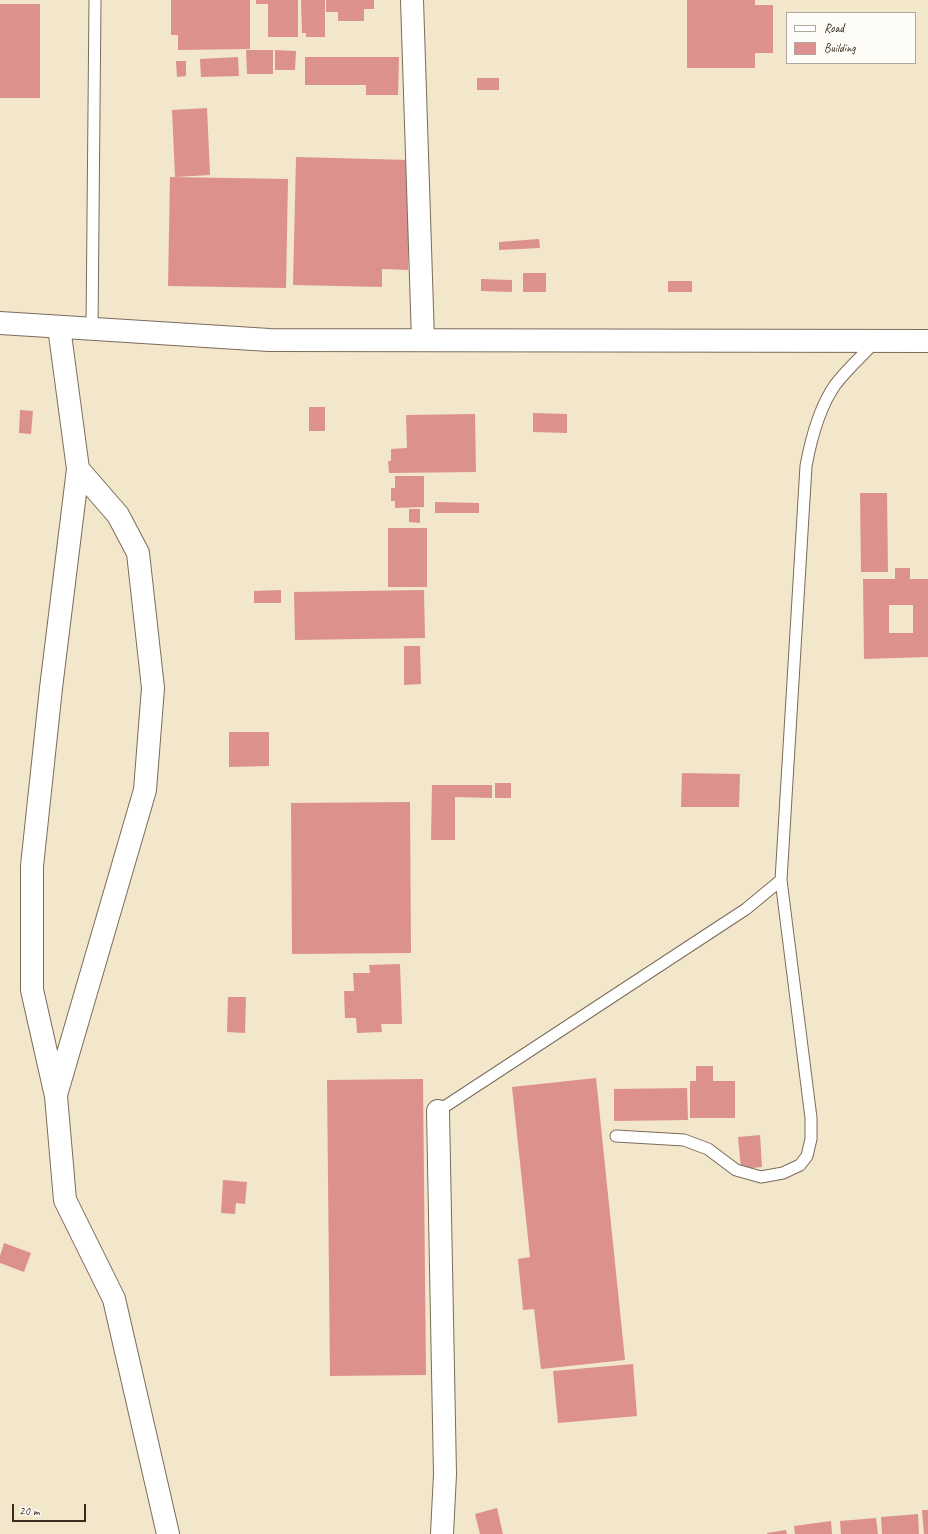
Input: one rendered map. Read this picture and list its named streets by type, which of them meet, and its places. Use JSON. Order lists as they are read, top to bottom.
{
  "legend": ["Road", "Building"],
  "scale_bar": "20 m"
}
